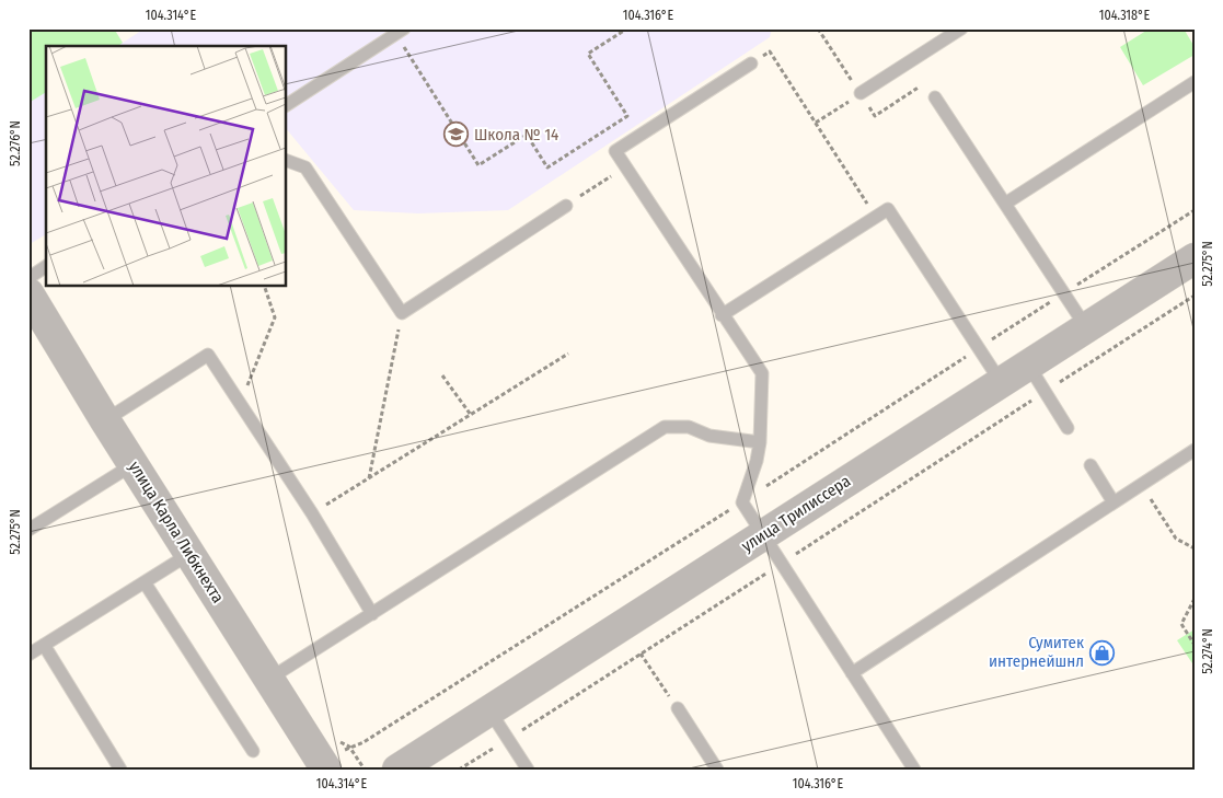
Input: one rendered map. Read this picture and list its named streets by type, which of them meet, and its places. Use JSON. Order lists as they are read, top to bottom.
{
  "streets": {
    "street": ["улица Трилиссера", "улица Карла Либкнехта"]
  },
  "places": {
    "school or university": ["Школа № 14"],
    "shop": ["Сумитек интернейшнл"]
  },
  "coordinates": [
    "104.314°E",
    "104.316°E",
    "104.318°E",
    "52.276°N",
    "52.275°N",
    "52.274°N"
  ]
}
